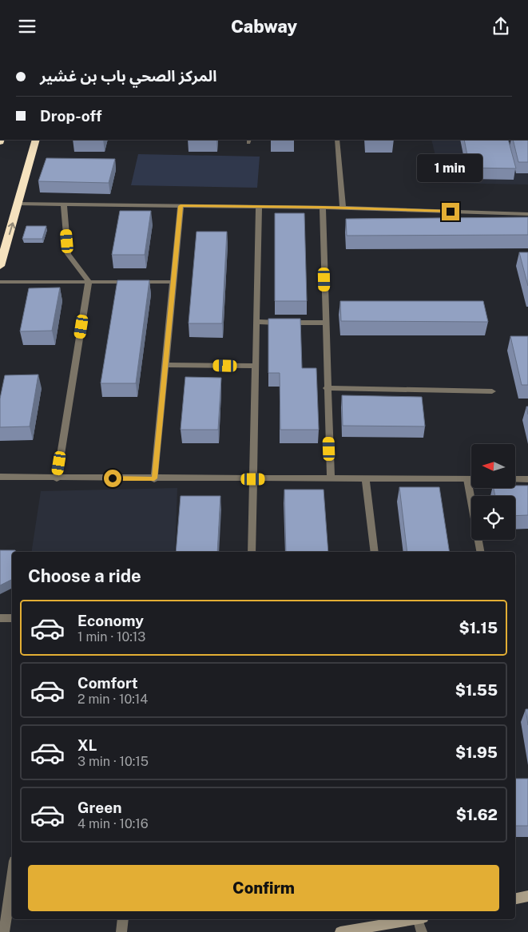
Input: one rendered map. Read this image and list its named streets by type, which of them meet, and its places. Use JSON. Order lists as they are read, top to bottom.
{
  "north": "left",
  "page": {
    "header": "Cabway",
    "banner": ["المركز الصحي باب بن غشير", "Drop-off"],
    "bubble": "1 min",
    "heading": "Choose a ride",
    "list": [
      {
        "name": "Economy",
        "note": "1 min · 10:13",
        "value": "$1.15"
      },
      {
        "name": "Comfort",
        "note": "2 min · 10:14",
        "value": "$1.55"
      },
      {
        "name": "XL",
        "note": "3 min · 10:15",
        "value": "$1.95"
      },
      {
        "name": "Green",
        "note": "4 min · 10:16",
        "value": "$1.62"
      }
    ],
    "buttons": "Confirm"
  }
}
